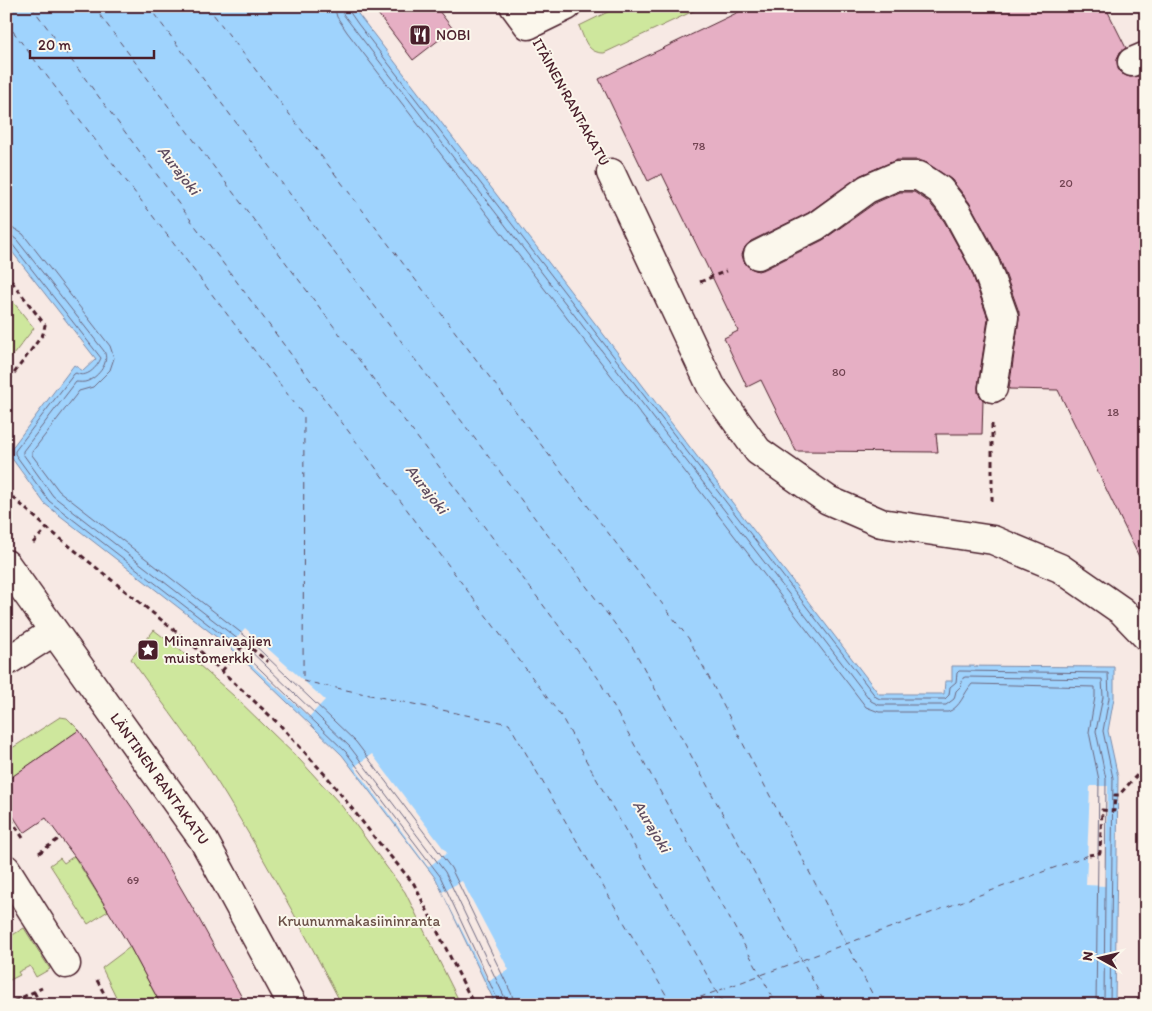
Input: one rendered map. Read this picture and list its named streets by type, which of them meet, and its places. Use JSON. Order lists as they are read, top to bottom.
{
  "streets": {
    "street": ["LÄNTINEN RANTAKATU"],
    "path": ["ITÄINEN RANTAKATU"]
  },
  "water": ["Aurajoki"],
  "parks": ["Kruununmakasiininranta"],
  "places": {
    "restaurant": ["NOBI"],
    "place": ["Miinanraivaajien muistomerkki"]
  },
  "house_numbers": [
    "78",
    "20",
    "80",
    "18",
    "69"
  ],
  "scale_bar": "20 m",
  "north": "left"
}
